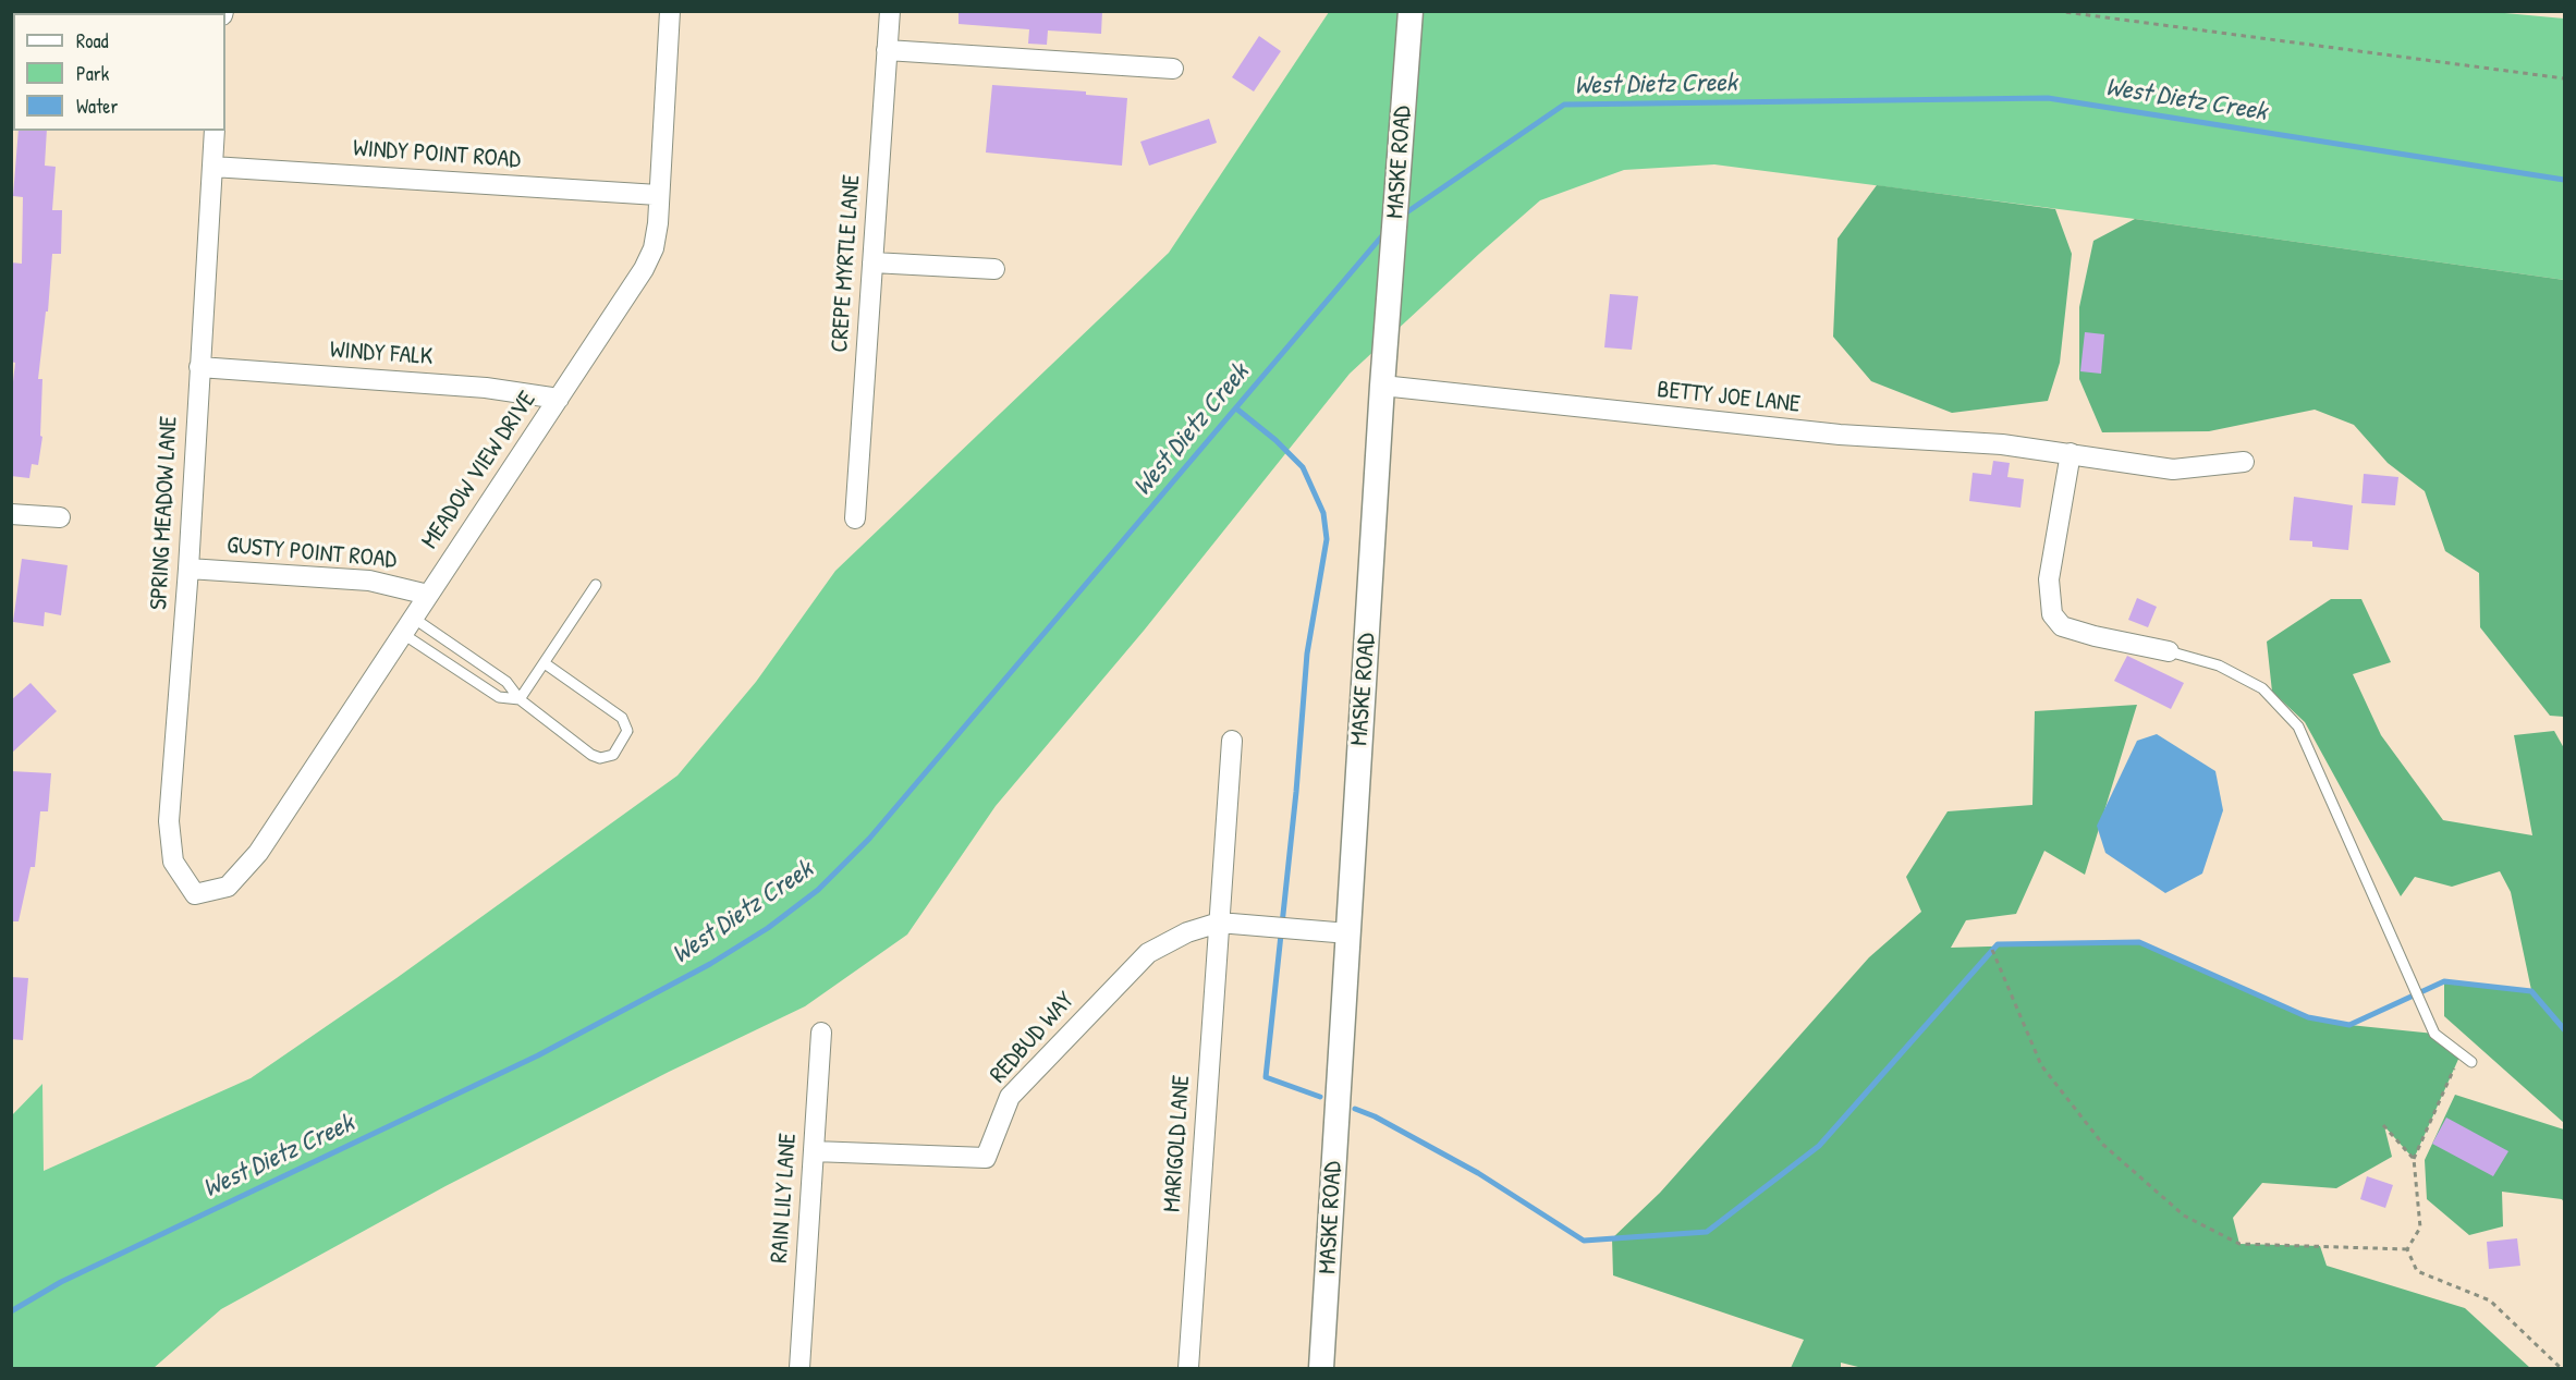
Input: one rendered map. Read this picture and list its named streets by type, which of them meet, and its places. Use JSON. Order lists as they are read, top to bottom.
{
  "streets": {
    "street": [
      "WINDY POINT ROAD",
      "MASKE ROAD",
      "CREPE MYRTLE LANE",
      "WINDY FALK",
      "BETTY JOE LANE",
      "MEADOW VIEW DRIVE",
      "SPRING MEADOW LANE",
      "GUSTY POINT ROAD",
      "REDBUD WAY",
      "MARIGOLD LANE",
      "RAIN LILY LANE"
    ]
  },
  "crossings": [
    ["WINDY POINT ROAD", "MEADOW VIEW DRIVE"],
    ["WINDY POINT ROAD", "SPRING MEADOW LANE"],
    ["MASKE ROAD", "BETTY JOE LANE"],
    ["WINDY FALK", "MEADOW VIEW DRIVE"],
    ["WINDY FALK", "SPRING MEADOW LANE"],
    ["MEADOW VIEW DRIVE", "SPRING MEADOW LANE"],
    ["MEADOW VIEW DRIVE", "GUSTY POINT ROAD"],
    ["SPRING MEADOW LANE", "GUSTY POINT ROAD"],
    ["REDBUD WAY", "MARIGOLD LANE"],
    ["REDBUD WAY", "RAIN LILY LANE"]
  ],
  "water": ["West Dietz Creek"],
  "legend": ["Road", "Park", "Water"]
}
